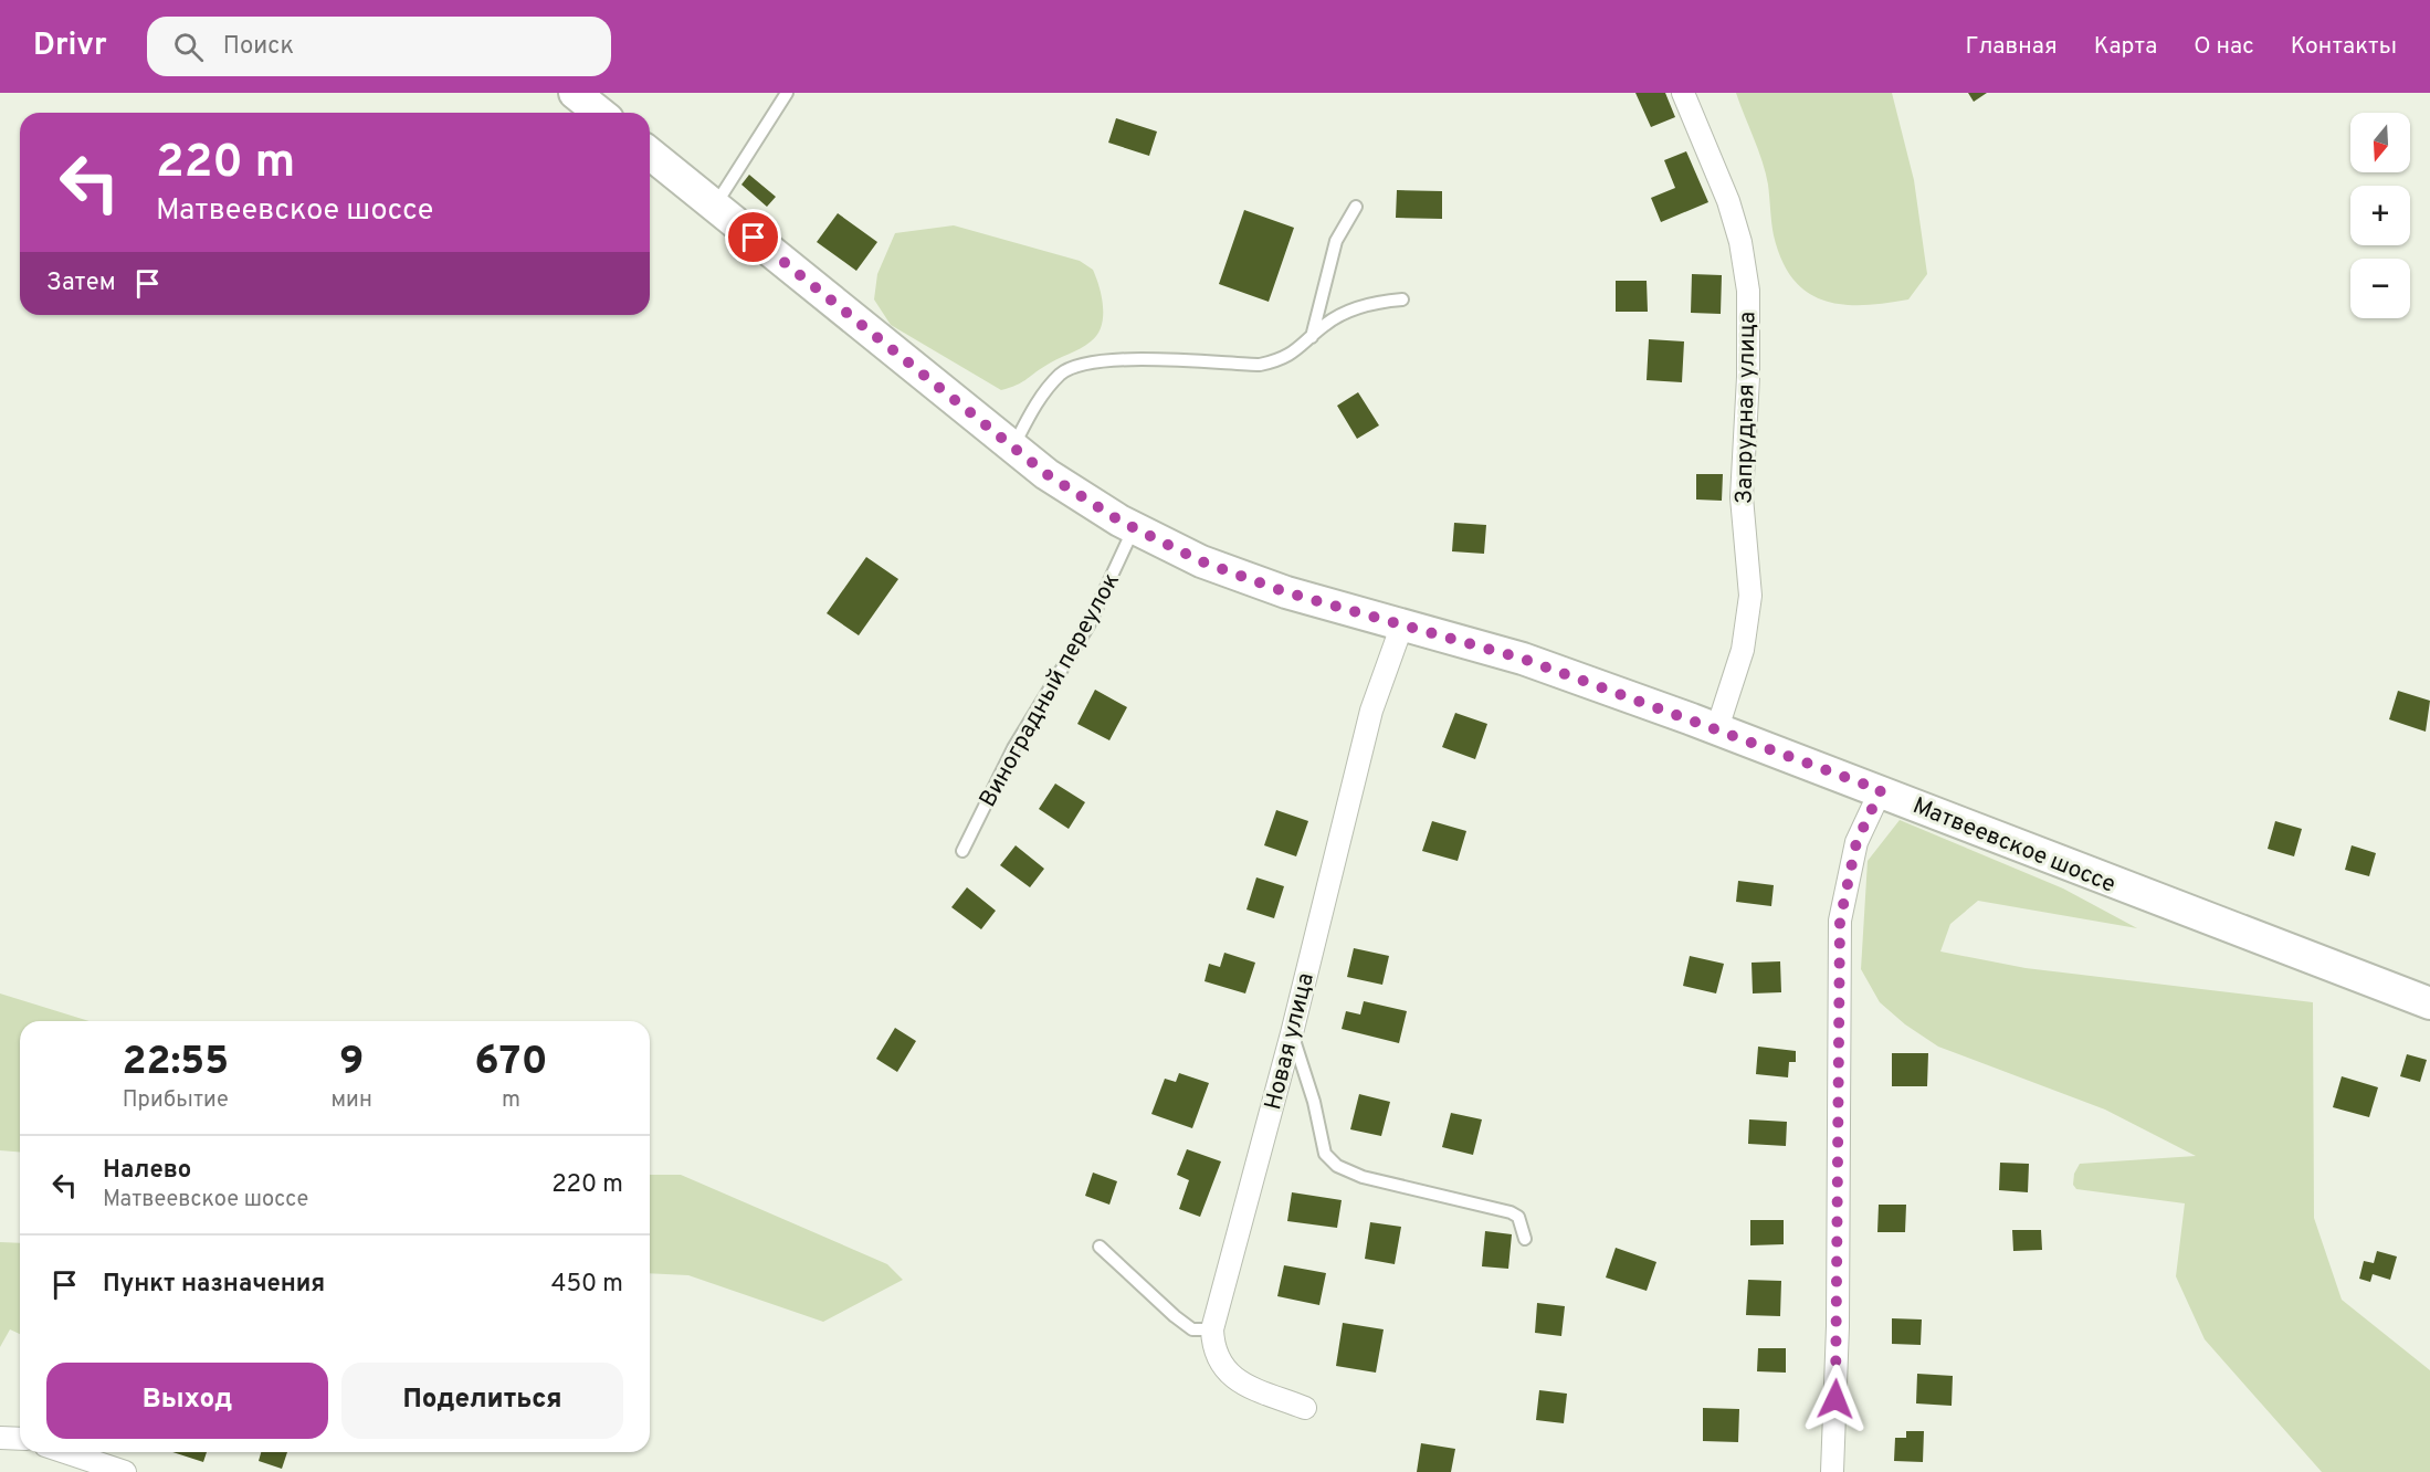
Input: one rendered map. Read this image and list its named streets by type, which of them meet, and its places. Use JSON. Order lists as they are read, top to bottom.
{
  "streets": {
    "main road": ["Матвеевское шоссе"],
    "street": ["Запрудная улица", "Новая улица"],
    "lane": ["Виноградный переулок"]
  },
  "crossings": [
    ["Запрудная улица", "Матвеевское шоссе"],
    ["Виноградный переулок", "Матвеевское шоссе"],
    ["Матвеевское шоссе", "Новая улица"]
  ],
  "north": "bottom",
  "page": {
    "header": "Drivr",
    "search": "Поиск",
    "nav": [
      "Главная",
      "Карта",
      "О нас",
      "Контакты"
    ],
    "map_buttons": ["+", "−"],
    "turn": ["220 m", "Матвеевское шоссе"],
    "then": "Затем",
    "eta": [
      "22:55",
      "Прибытие",
      "9",
      "мин",
      "670",
      "m"
    ],
    "list": [
      {
        "name": "Налево",
        "note": "Матвеевское шоссе",
        "value": "220 m"
      },
      {
        "name": "Пункт назначения",
        "value": "450 m"
      }
    ],
    "buttons": ["Выход", "Поделиться"]
  }
}
